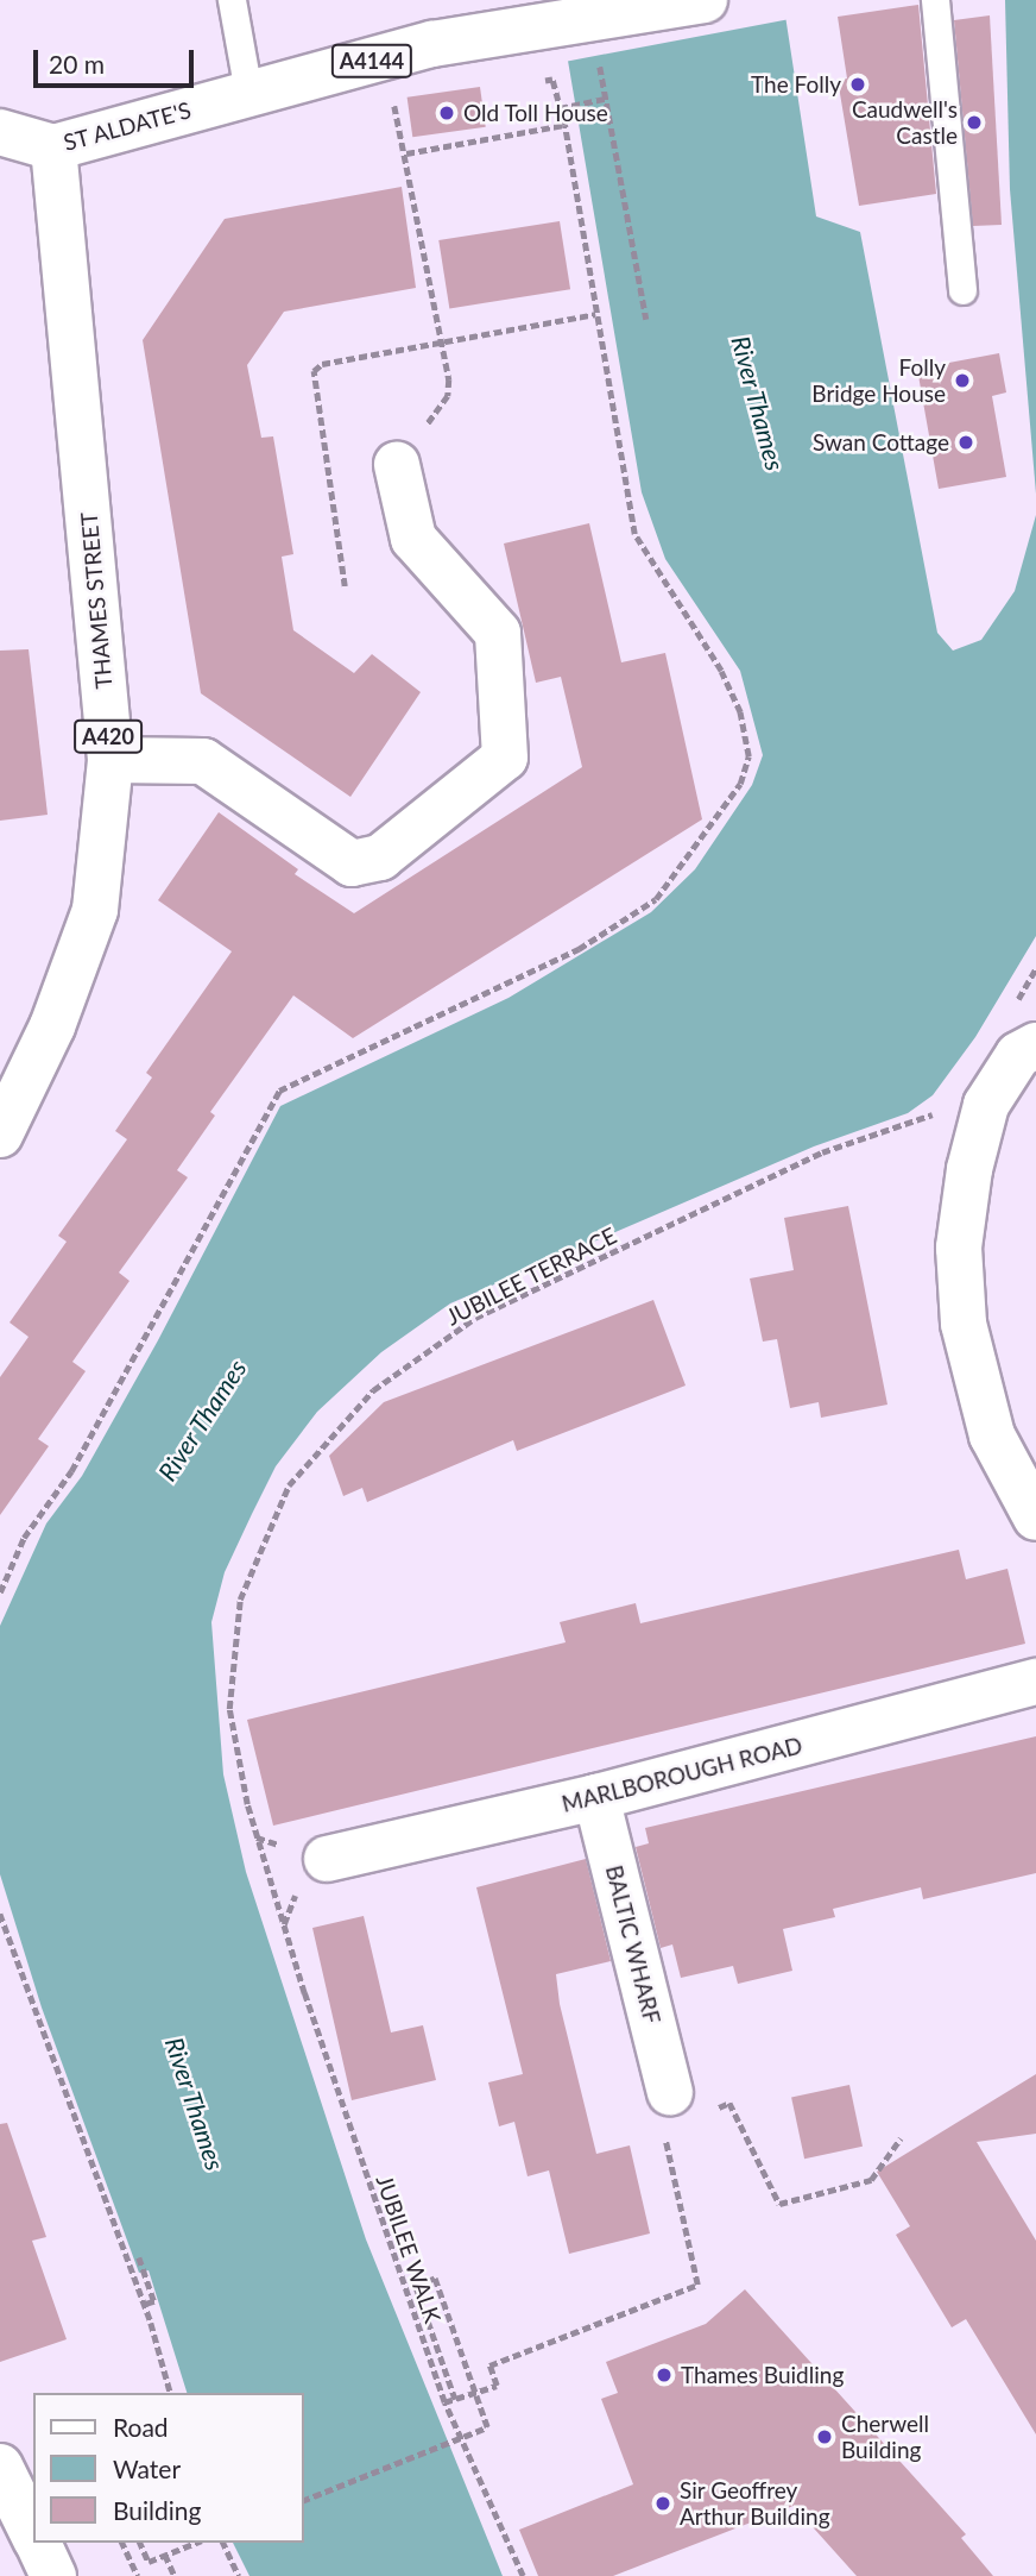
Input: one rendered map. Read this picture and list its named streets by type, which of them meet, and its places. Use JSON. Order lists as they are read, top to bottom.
{
  "streets": {
    "street": [
      "A4144",
      "ST ALDATE'S",
      "THAMES STREET",
      "A420",
      "MARLBOROUGH ROAD",
      "BALTIC WHARF"
    ],
    "path": ["JUBILEE TERRACE", "JUBILEE WALK"]
  },
  "crossings": [
    ["ST ALDATE'S", "THAMES STREET"],
    ["JUBILEE TERRACE", "JUBILEE WALK"],
    ["MARLBOROUGH ROAD", "BALTIC WHARF"]
  ],
  "water": ["River Thames"],
  "places": [
    "The Folly",
    "Old Toll House",
    "Caudwell's Castle",
    "Folly Bridge House",
    "Swan Cottage",
    "Thames Buidling",
    "Cherwell Building",
    "Sir Geoffrey Arthur Building"
  ],
  "legend": ["Road", "Water", "Building"],
  "scale_bar": "20 m"
}
